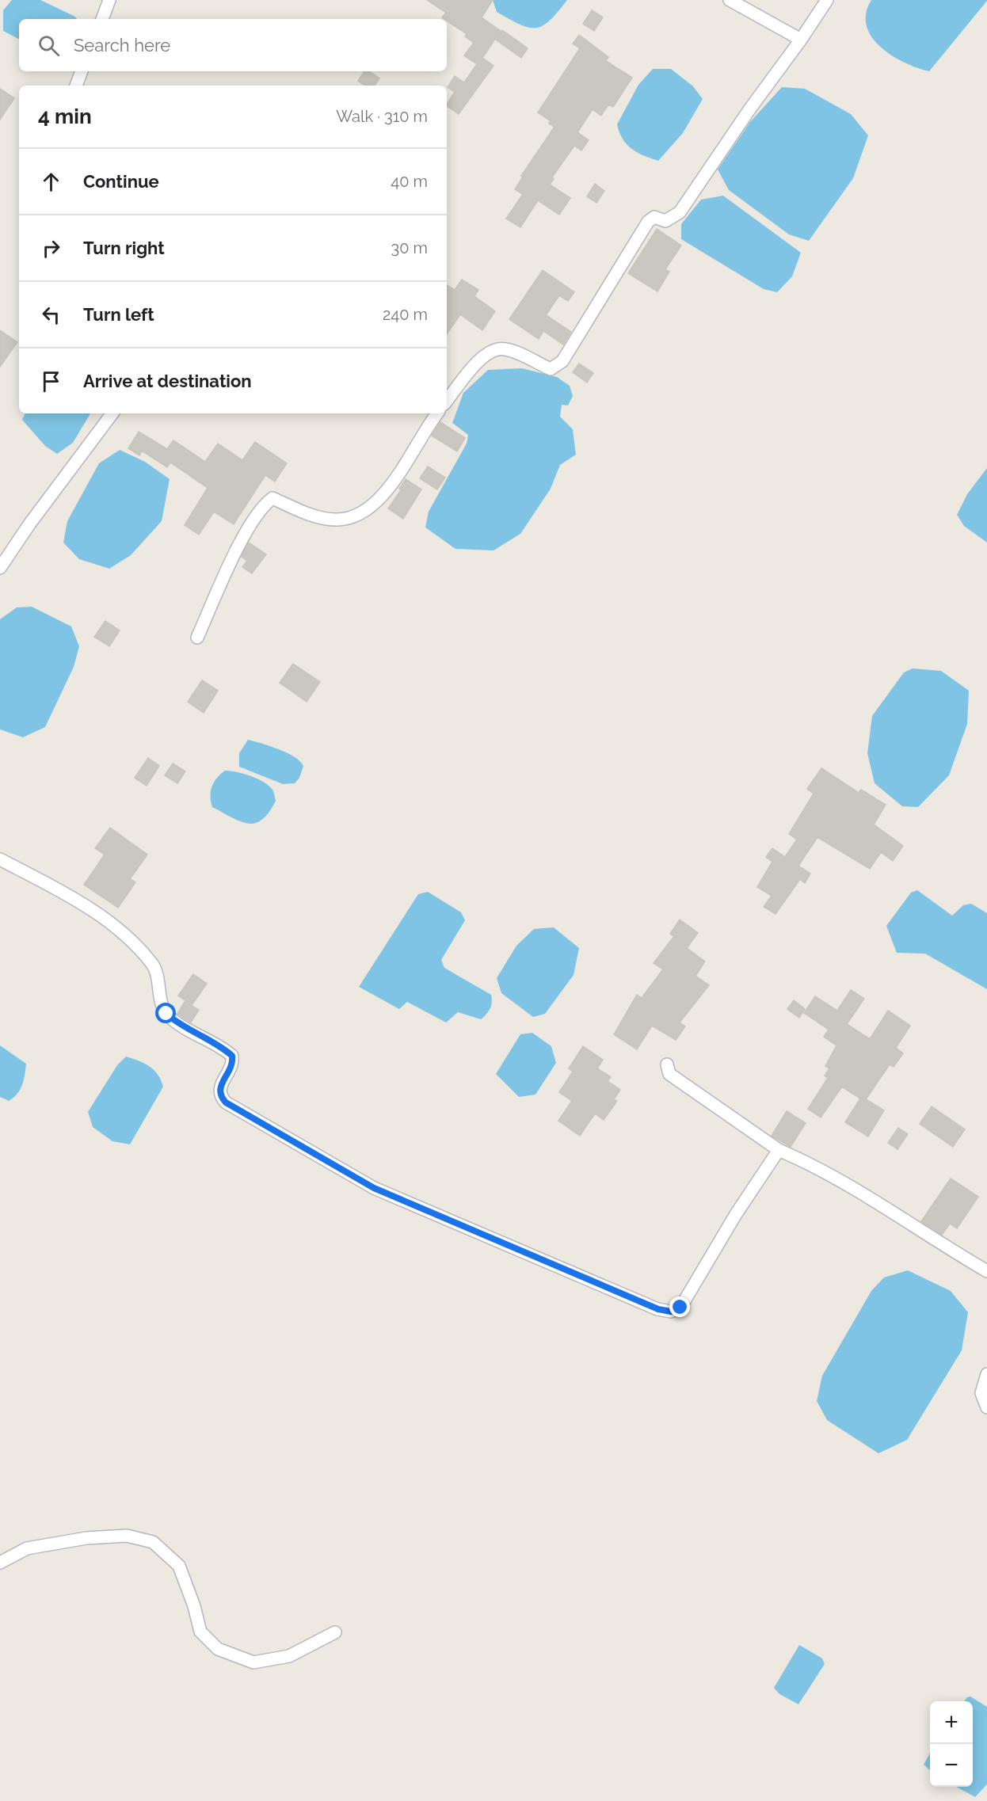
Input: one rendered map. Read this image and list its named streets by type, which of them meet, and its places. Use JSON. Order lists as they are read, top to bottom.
{
  "page": {
    "search": "Search here",
    "heading": ["4 min", "Walk · 310 m"],
    "list": [
      ["Continue", "40 m"],
      ["Turn right", "30 m"],
      ["Turn left", "240 m"],
      "Arrive at destination"
    ],
    "map_buttons": ["+", "−"]
  }
}
